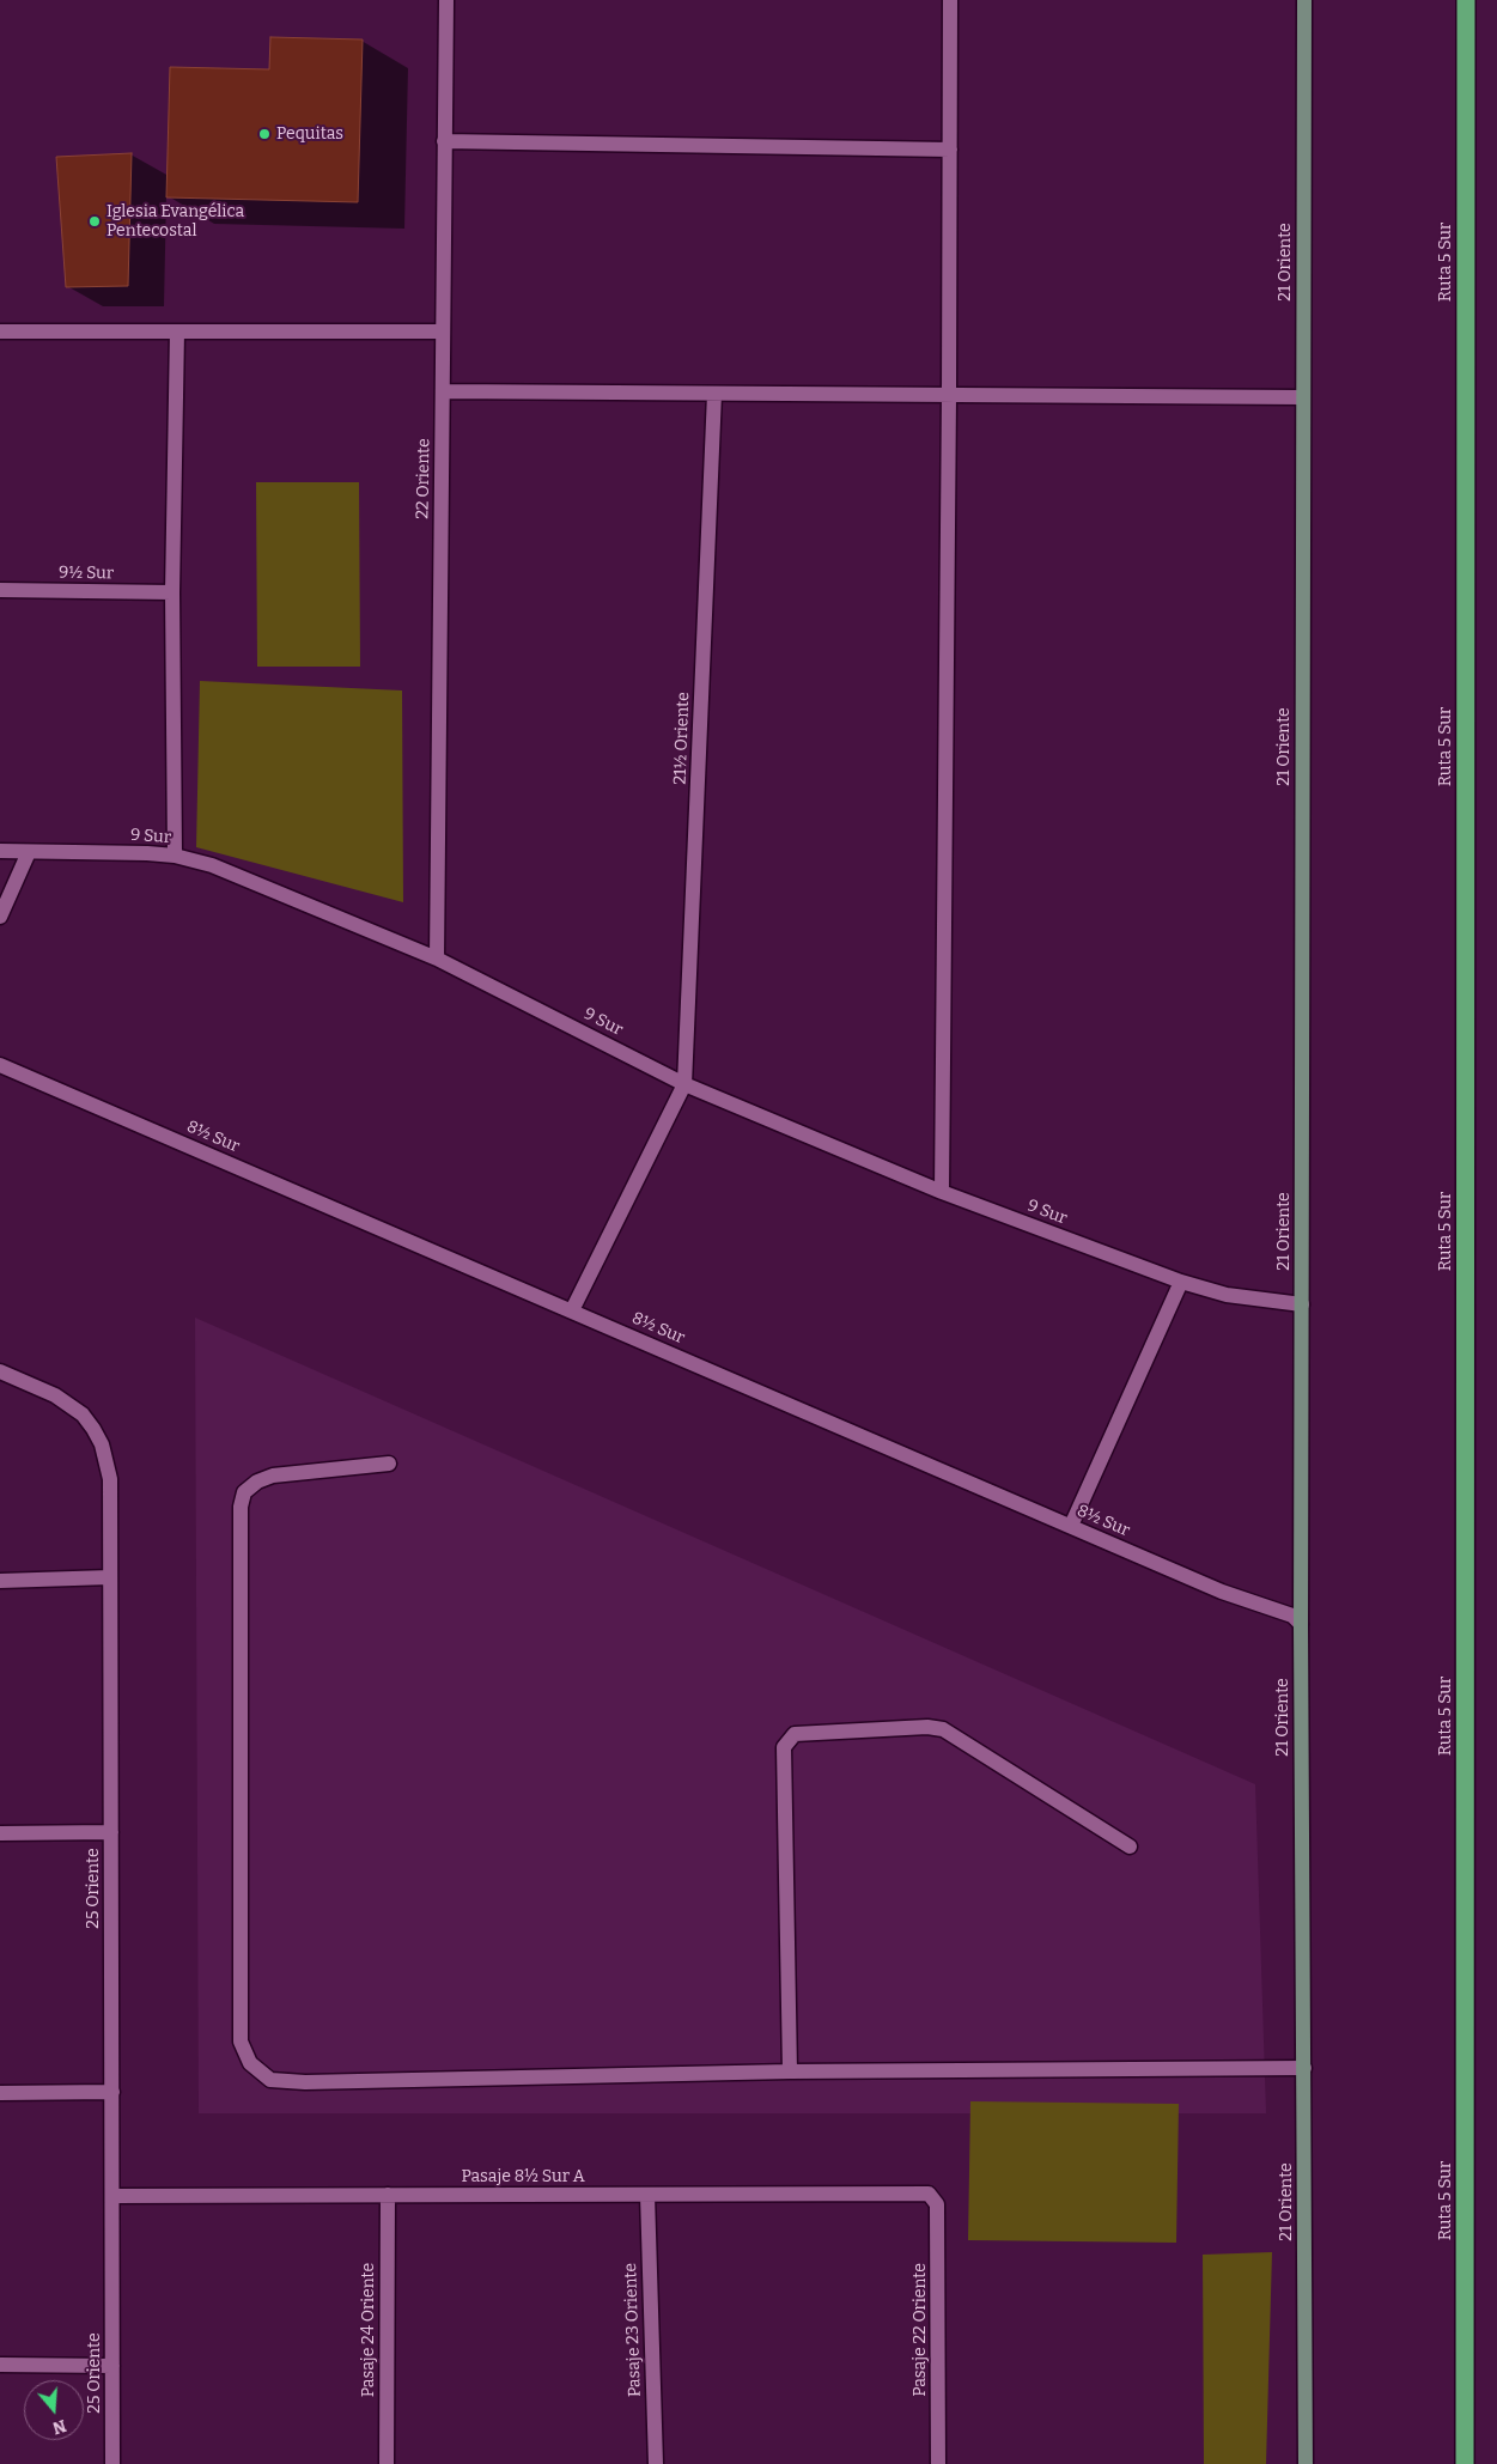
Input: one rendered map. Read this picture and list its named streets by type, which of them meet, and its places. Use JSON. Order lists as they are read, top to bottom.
{
  "streets": {
    "highway": ["Ruta 5 Sur"],
    "main road": ["21 Oriente"],
    "street": [
      "22 Oriente",
      "9½ Sur",
      "21½ Oriente",
      "9 Sur",
      "8½ Sur",
      "25 Oriente",
      "Pasaje 8½ Sur A",
      "Pasaje 24 Oriente",
      "Pasaje 23 Oriente",
      "Pasaje 22 Oriente"
    ]
  },
  "crossings": [
    ["21 Oriente", "9 Sur"],
    ["21 Oriente", "8½ Sur"],
    ["22 Oriente", "9 Sur"],
    ["21½ Oriente", "9 Sur"],
    ["25 Oriente", "Pasaje 8½ Sur A"],
    ["Pasaje 8½ Sur A", "Pasaje 24 Oriente"],
    ["Pasaje 8½ Sur A", "Pasaje 23 Oriente"],
    ["Pasaje 8½ Sur A", "Pasaje 22 Oriente"]
  ],
  "places": ["Pequitas", "Iglesia Evangélica Pentecostal"],
  "north": "bottom"
}
